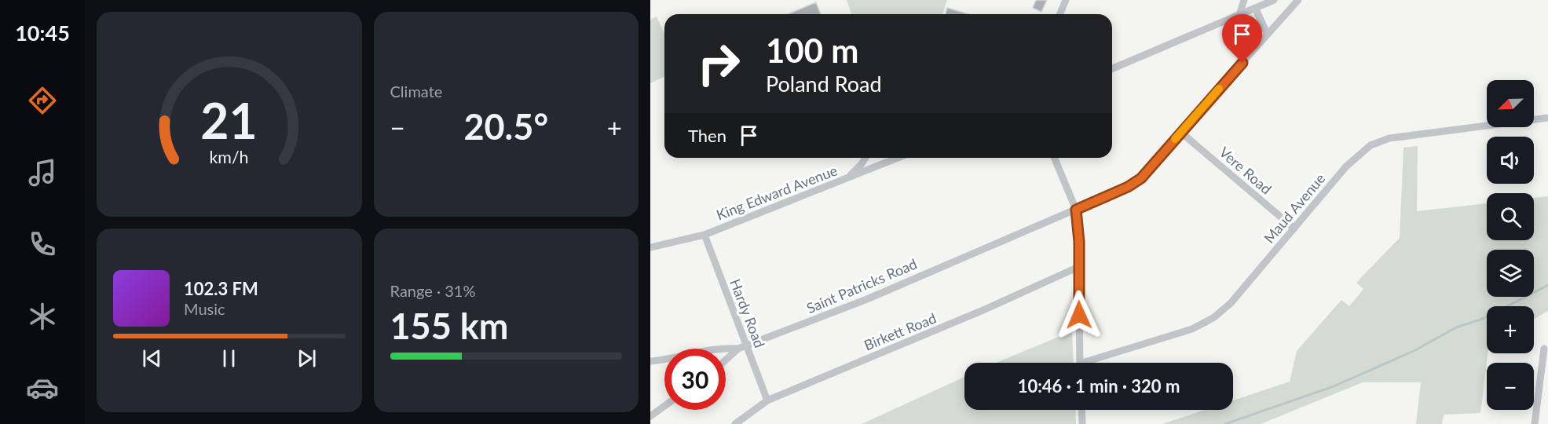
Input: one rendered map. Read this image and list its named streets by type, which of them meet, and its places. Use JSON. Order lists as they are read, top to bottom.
{
  "streets": {
    "street": [
      "Vere Road",
      "King Edward Avenue",
      "Maud Avenue",
      "Saint Patricks Road",
      "Hardy Road",
      "Birkett Road"
    ]
  },
  "crossings": [
    ["Vere Road", "Maud Avenue"],
    ["Vere Road", "Saint Patricks Road"],
    ["King Edward Avenue", "Hardy Road"],
    ["Saint Patricks Road", "Hardy Road"],
    ["Hardy Road", "Birkett Road"]
  ],
  "north": "bottom left",
  "page": {
    "tabs": "10:45",
    "tile": [
      "Climate",
      ["Range · 31%", "155 km"]
    ],
    "turn": ["100 m", "Poland Road"],
    "map_buttons": ["+", "−"],
    "heat": ["−", "20.5°", "+"],
    "then": "Then",
    "song": ["102.3 FM", "Music"],
    "limit": "30",
    "trip": "10:46 · 1 min · 320 m",
    "gauge": ["21", "km/h"]
  }
}
